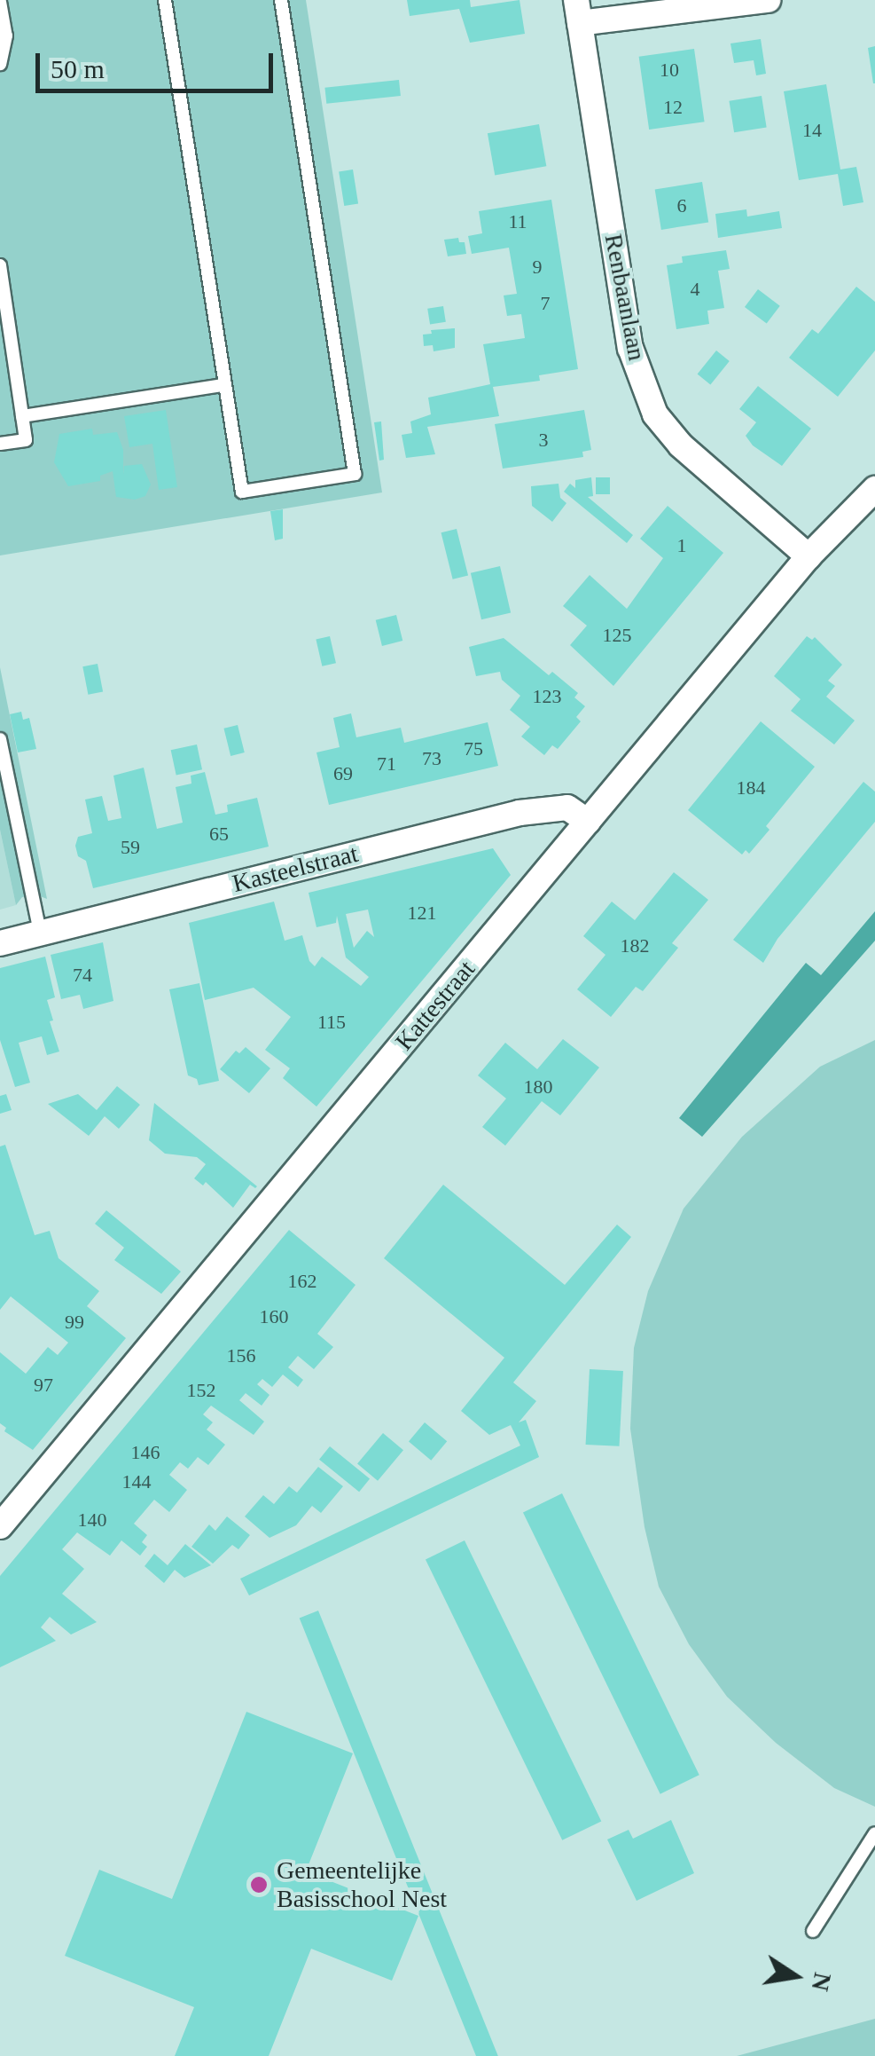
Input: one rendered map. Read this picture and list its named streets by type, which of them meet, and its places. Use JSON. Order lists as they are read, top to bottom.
{
  "streets": {
    "street": ["Renbaanlaan", "Kasteelstraat", "Kattestraat"]
  },
  "crossings": [
    ["Renbaanlaan", "Kattestraat"],
    ["Kasteelstraat", "Kattestraat"]
  ],
  "places": ["Gemeentelijke Basisschool Nest"],
  "house_numbers": [
    "10",
    "12",
    "14",
    "6",
    "11",
    "9",
    "4",
    "7",
    "3",
    "1",
    "125",
    "123",
    "75",
    "73",
    "71",
    "69",
    "184",
    "65",
    "59",
    "121",
    "182",
    "74",
    "115",
    "180",
    "162",
    "160",
    "99",
    "156",
    "97",
    "152",
    "146",
    "144",
    "140"
  ],
  "scale_bar": "50 m",
  "north": "right"
}
